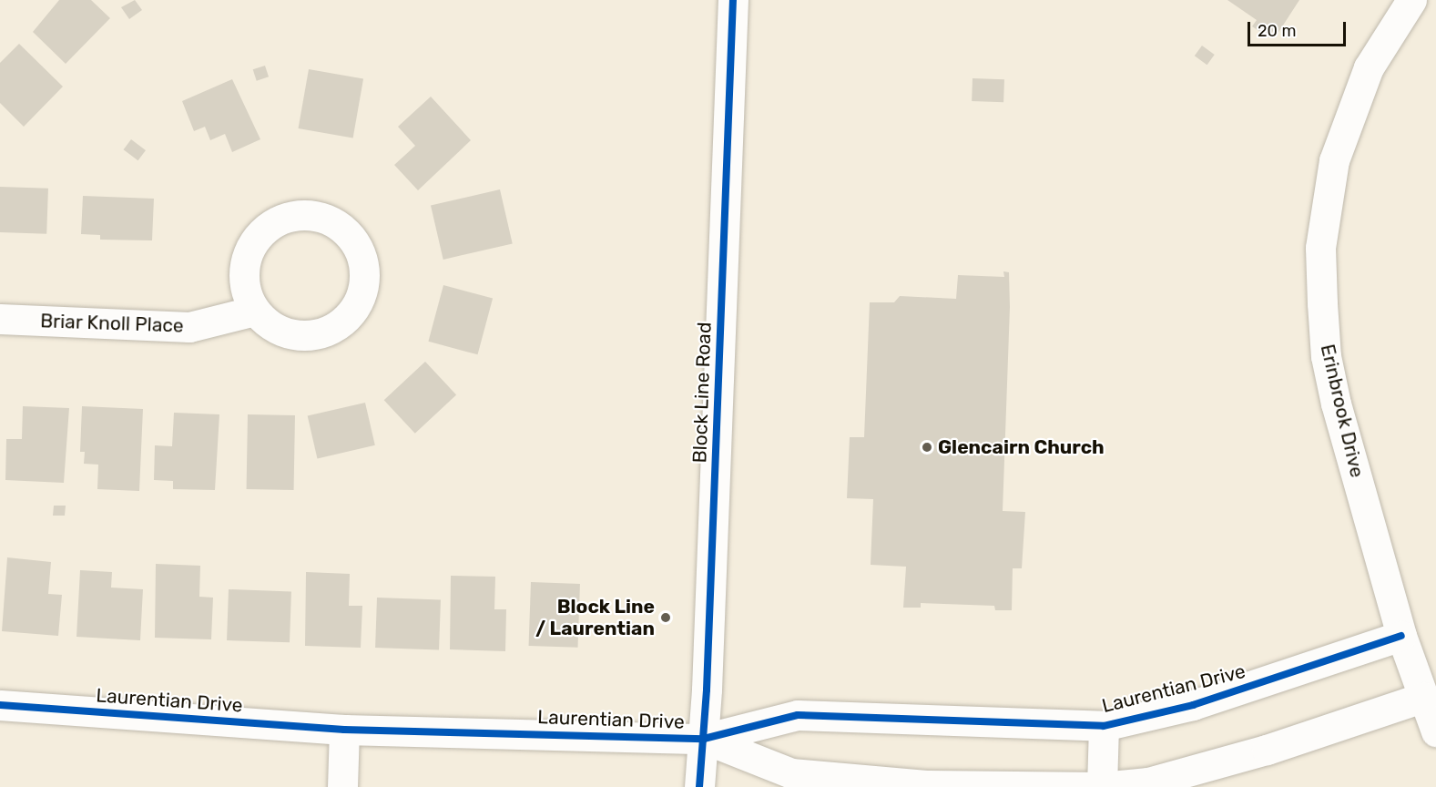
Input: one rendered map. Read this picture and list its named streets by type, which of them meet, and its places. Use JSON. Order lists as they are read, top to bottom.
{
  "streets": {
    "street": [
      "Briar Knoll Place",
      "Block Line Road",
      "Erinbrook Drive",
      "Laurentian Drive"
    ]
  },
  "crossings": [
    ["Block Line Road", "Laurentian Drive"],
    ["Erinbrook Drive", "Laurentian Drive"]
  ],
  "places": ["Glencairn Church", "Block Line / Laurentian"],
  "scale_bar": "20 m"
}
